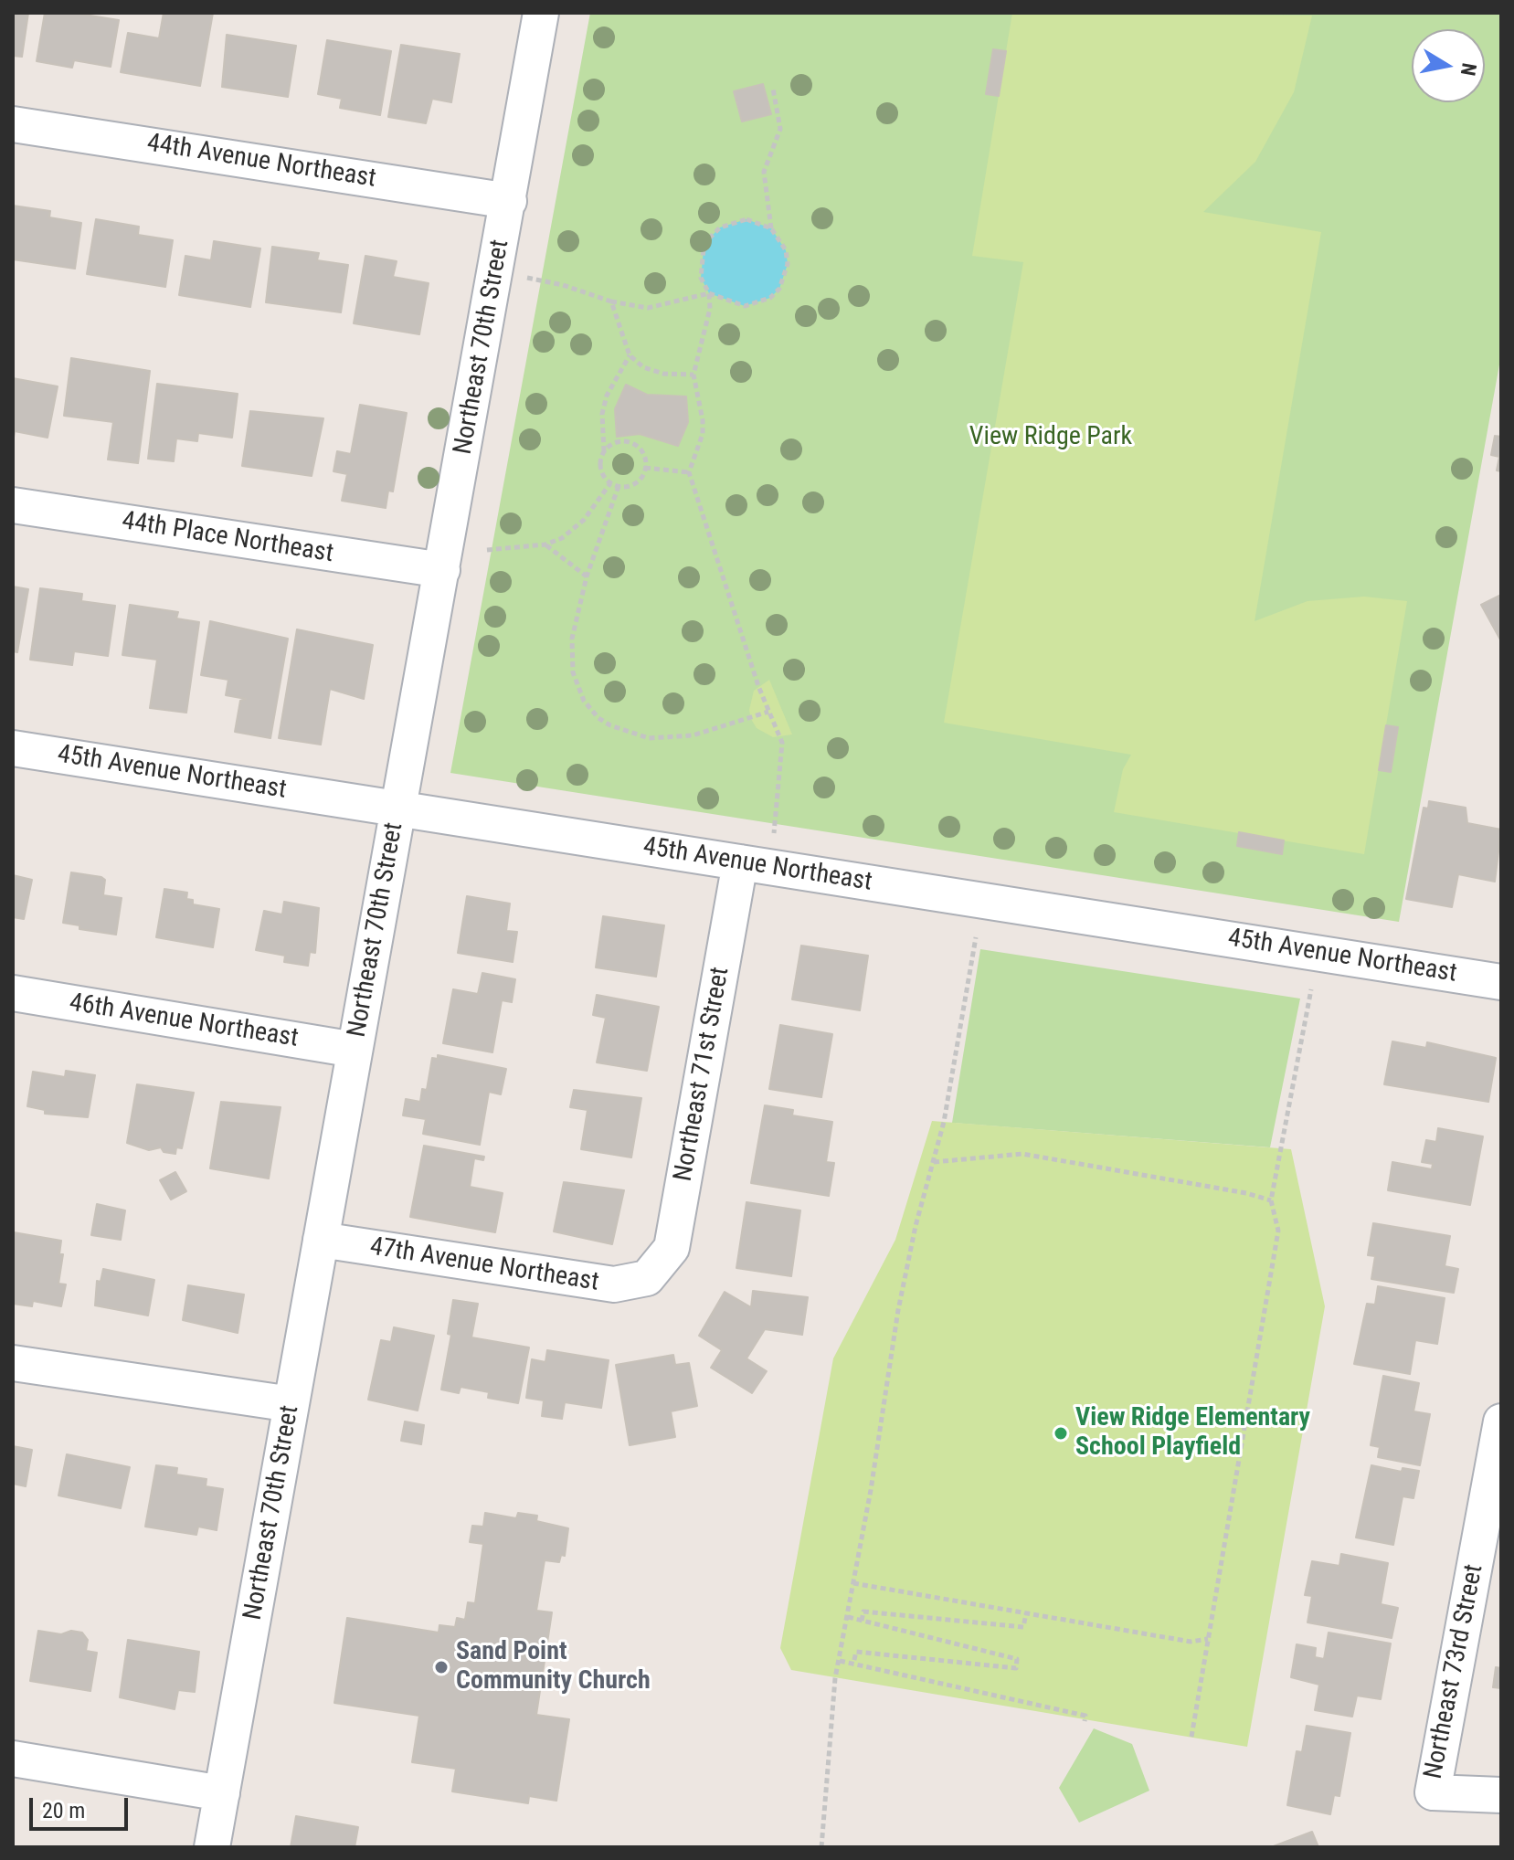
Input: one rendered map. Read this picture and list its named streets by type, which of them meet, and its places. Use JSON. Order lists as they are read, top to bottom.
{
  "streets": {
    "street": [
      "44th Avenue Northeast",
      "Northeast 70th Street",
      "44th Place Northeast",
      "45th Avenue Northeast",
      "46th Avenue Northeast",
      "Northeast 71st Street",
      "47th Avenue Northeast",
      "Northeast 73rd Street"
    ]
  },
  "crossings": [
    ["44th Avenue Northeast", "Northeast 70th Street"],
    ["Northeast 70th Street", "44th Place Northeast"],
    ["Northeast 70th Street", "45th Avenue Northeast"],
    ["Northeast 70th Street", "46th Avenue Northeast"],
    ["Northeast 70th Street", "47th Avenue Northeast"],
    ["45th Avenue Northeast", "Northeast 71st Street"],
    ["Northeast 71st Street", "47th Avenue Northeast"]
  ],
  "parks": ["View Ridge Park"],
  "places": ["View Ridge Elementary School Playfield", "Sand Point Community Church"],
  "scale_bar": "20 m",
  "north": "right"
}
